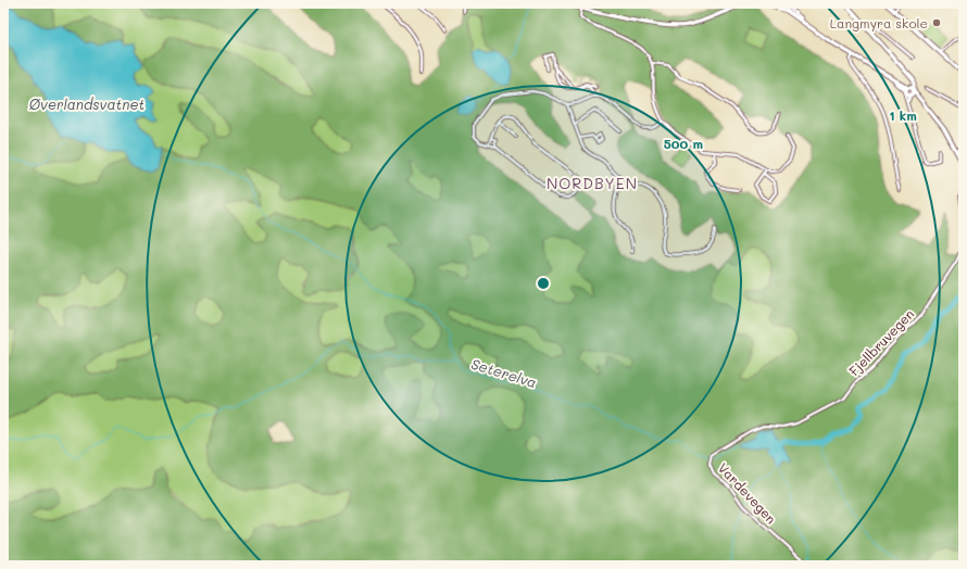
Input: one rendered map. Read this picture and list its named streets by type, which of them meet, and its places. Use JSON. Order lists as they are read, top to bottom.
{
  "streets": {
    "street": ["Fjellbruvegen", "Vardevegen"]
  },
  "crossings": [
    ["Fjellbruvegen", "Vardevegen"]
  ],
  "districts": ["NORDBYEN"],
  "water": ["Øverlandsvatnet", "Seterelva"],
  "places": ["Langmyra skole"],
  "rings": ["1 km", "500 m"]
}
